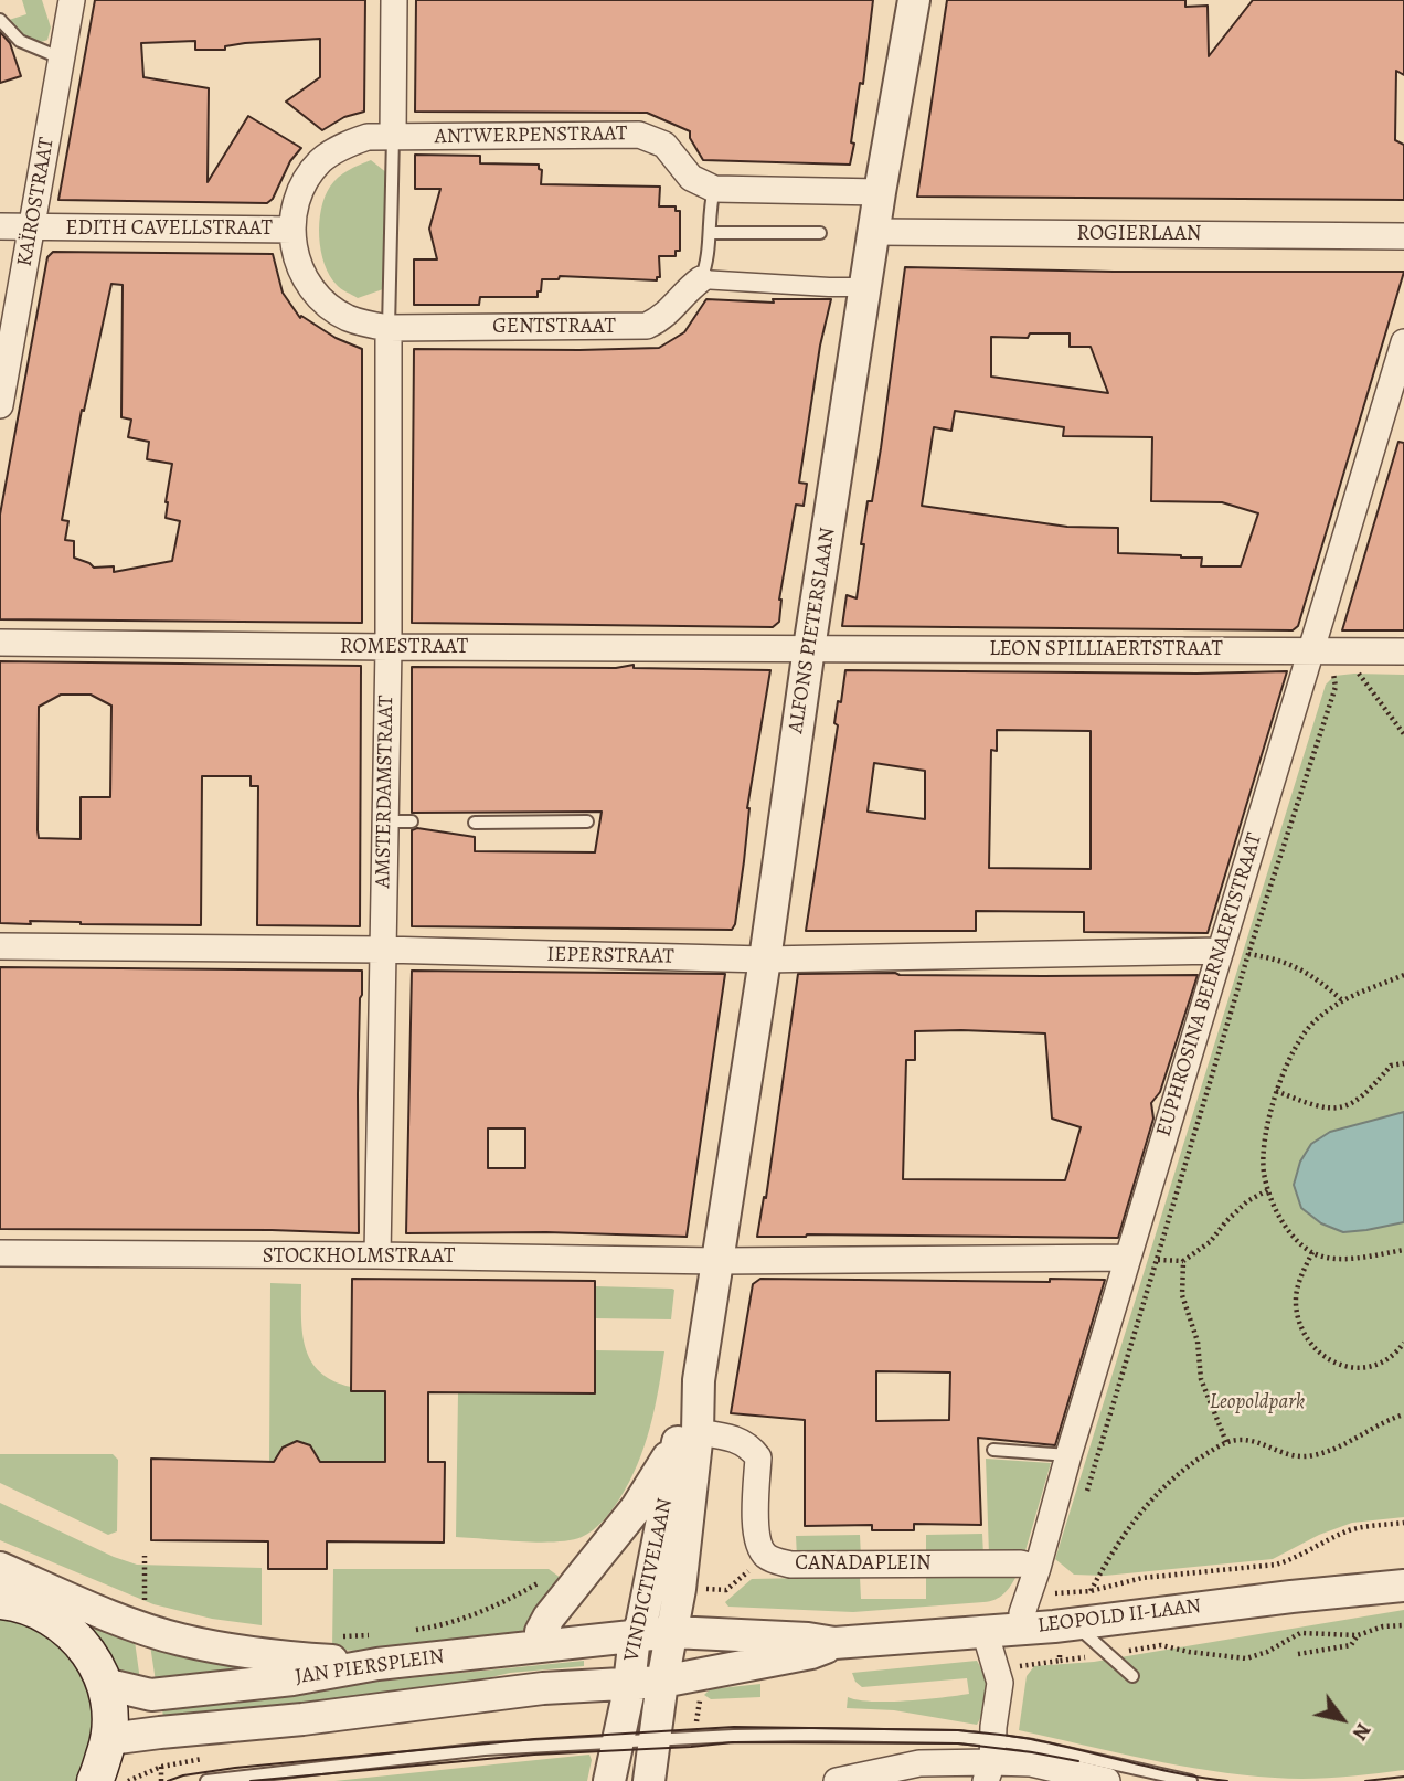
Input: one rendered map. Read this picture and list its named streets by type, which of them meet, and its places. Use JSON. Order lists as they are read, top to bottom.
{
  "streets": {
    "street": [
      "ANTWERPENSTRAAT",
      "KAÏROSTRAAT",
      "EDITH CAVELLSTRAAT",
      "ROGIERLAAN",
      "GENTSTRAAT",
      "ALFONS PIETERSLAAN",
      "ROMESTRAAT",
      "LEON SPILLIAERTSTRAAT",
      "AMSTERDAMSTRAAT",
      "IEPERSTRAAT",
      "EUPHROSINA BEERNAERTSTRAAT",
      "STOCKHOLMSTRAAT",
      "CANADAPLEIN",
      "VINDICTIVELAAN",
      "LEOPOLD II-LAAN",
      "JAN PIERSPLEIN"
    ]
  },
  "crossings": [
    ["ANTWERPENSTRAAT", "EDITH CAVELLSTRAAT"],
    ["ANTWERPENSTRAAT", "GENTSTRAAT"],
    ["KAÏROSTRAAT", "EDITH CAVELLSTRAAT"],
    ["EDITH CAVELLSTRAAT", "GENTSTRAAT"],
    ["ROGIERLAAN", "ALFONS PIETERSLAAN"],
    ["GENTSTRAAT", "AMSTERDAMSTRAAT"],
    ["ALFONS PIETERSLAAN", "ROMESTRAAT"],
    ["ALFONS PIETERSLAAN", "LEON SPILLIAERTSTRAAT"],
    ["ALFONS PIETERSLAAN", "IEPERSTRAAT"],
    ["ALFONS PIETERSLAAN", "STOCKHOLMSTRAAT"],
    ["ALFONS PIETERSLAAN", "VINDICTIVELAAN"],
    ["ROMESTRAAT", "LEON SPILLIAERTSTRAAT"],
    ["ROMESTRAAT", "AMSTERDAMSTRAAT"],
    ["LEON SPILLIAERTSTRAAT", "EUPHROSINA BEERNAERTSTRAAT"],
    ["AMSTERDAMSTRAAT", "IEPERSTRAAT"],
    ["AMSTERDAMSTRAAT", "STOCKHOLMSTRAAT"],
    ["IEPERSTRAAT", "EUPHROSINA BEERNAERTSTRAAT"],
    ["EUPHROSINA BEERNAERTSTRAAT", "STOCKHOLMSTRAAT"],
    ["EUPHROSINA BEERNAERTSTRAAT", "CANADAPLEIN"],
    ["EUPHROSINA BEERNAERTSTRAAT", "LEOPOLD II-LAAN"],
    ["STOCKHOLMSTRAAT", "VINDICTIVELAAN"],
    ["CANADAPLEIN", "VINDICTIVELAAN"],
    ["VINDICTIVELAAN", "LEOPOLD II-LAAN"],
    ["VINDICTIVELAAN", "JAN PIERSPLEIN"],
    ["LEOPOLD II-LAAN", "JAN PIERSPLEIN"]
  ],
  "parks": ["Leopoldpark"],
  "north": "bottom right"
}
